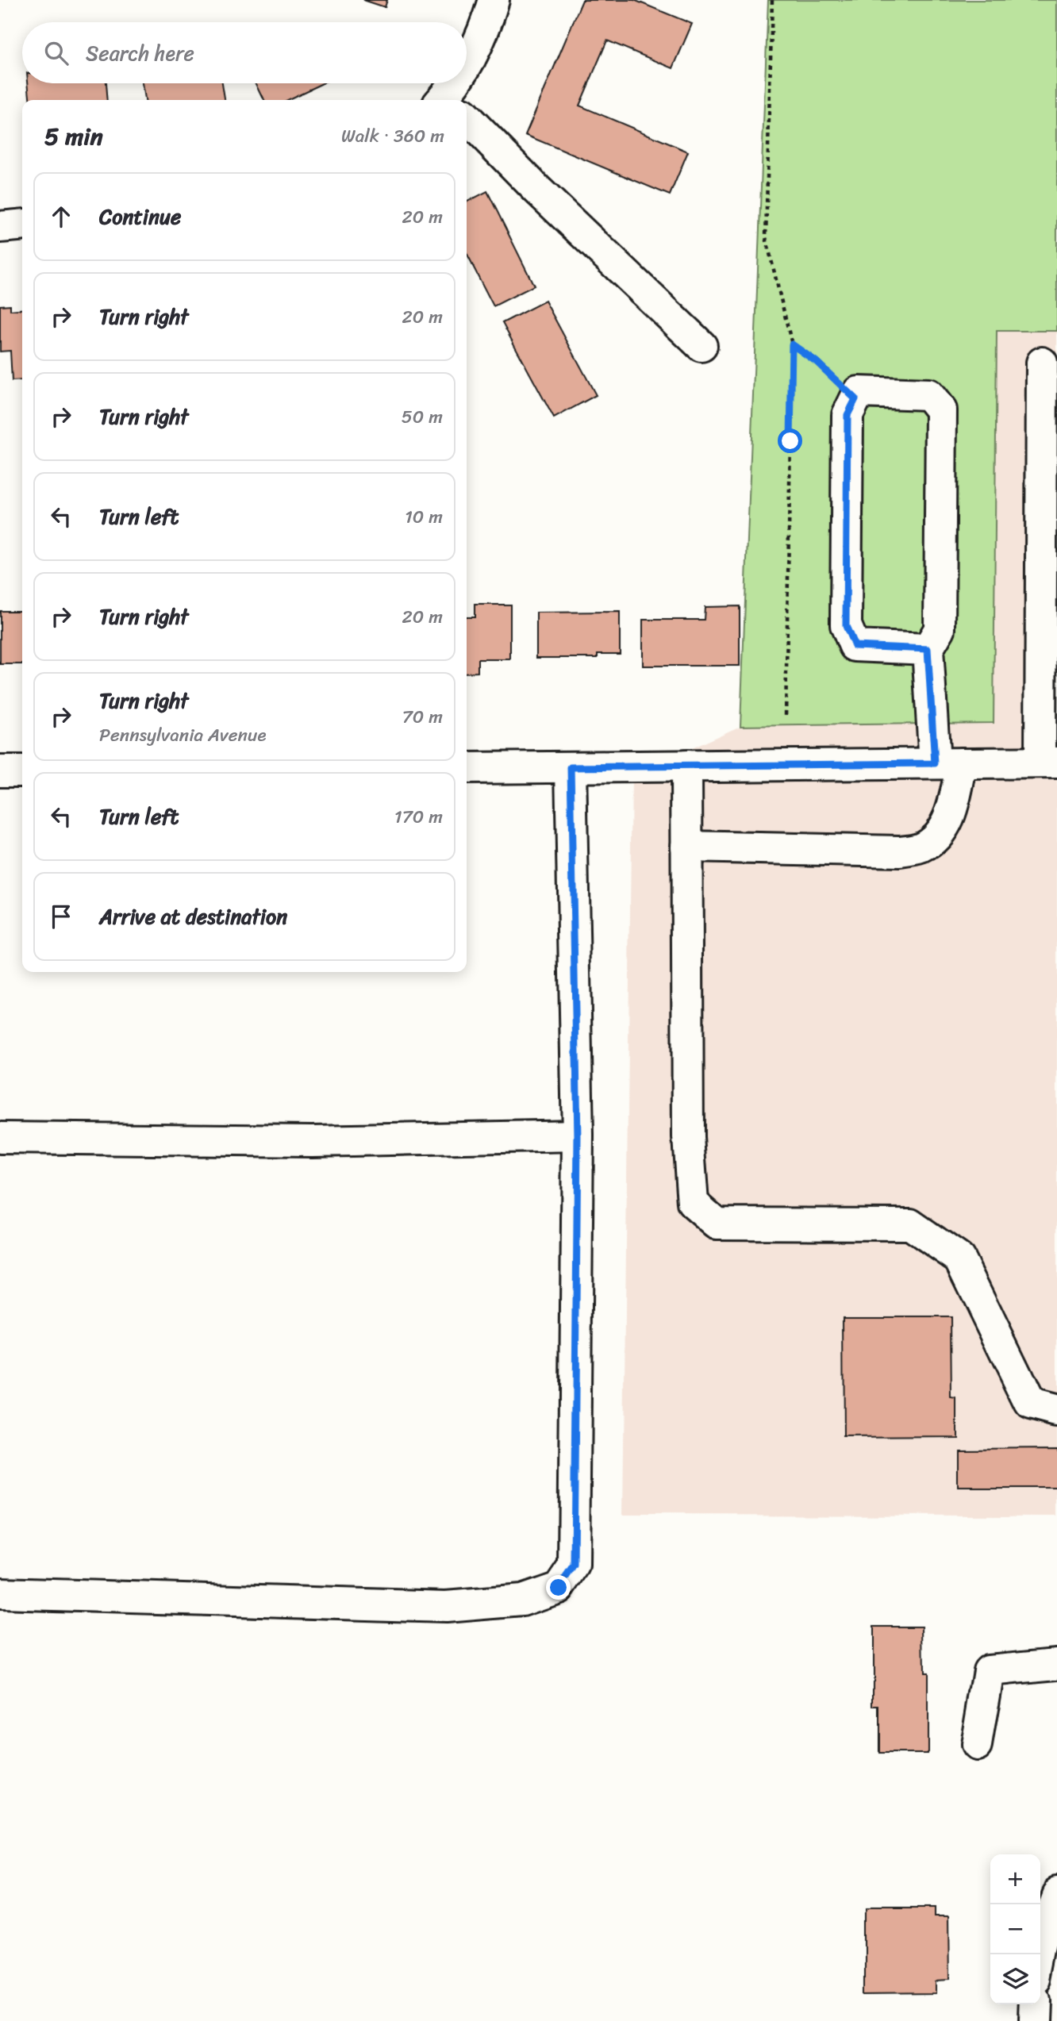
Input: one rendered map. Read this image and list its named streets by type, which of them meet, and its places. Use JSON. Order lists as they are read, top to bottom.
{
  "page": {
    "search": "Search here",
    "heading": ["5 min", "Walk · 360 m"],
    "list": [
      ["Continue", "20 m"],
      ["Turn right", "20 m"],
      ["Turn right", "50 m"],
      ["Turn left", "10 m"],
      ["Turn right", "20 m"],
      ["Turn right", "Pennsylvania Avenue", "70 m"],
      ["Turn left", "170 m"],
      "Arrive at destination"
    ],
    "map_buttons": ["+", "−"]
  }
}
